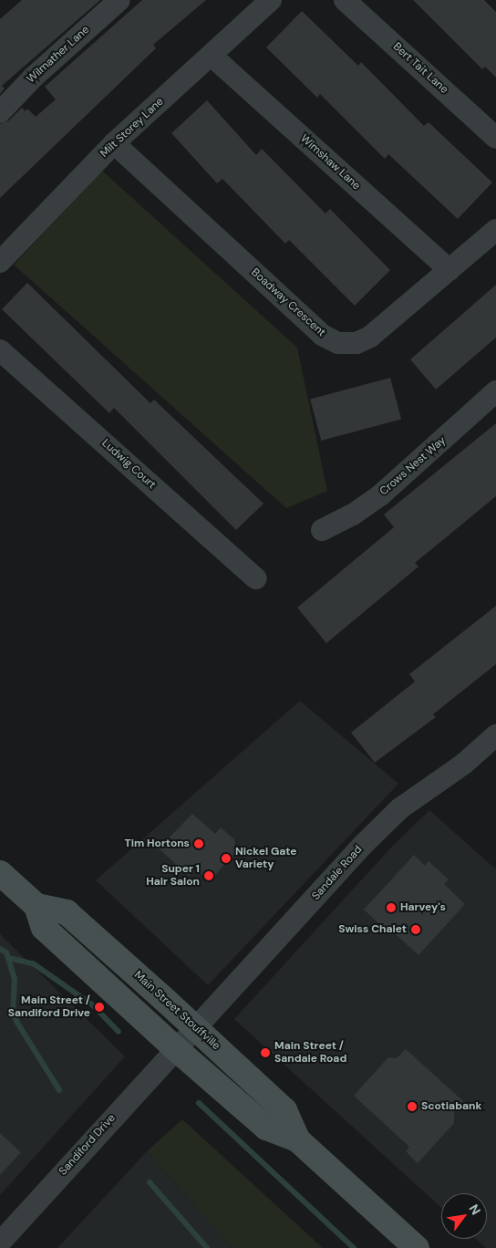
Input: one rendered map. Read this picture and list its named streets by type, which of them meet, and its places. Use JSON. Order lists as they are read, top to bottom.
{
  "streets": {
    "main road": ["Main Street Stouffville"],
    "street": [
      "Wilmather Lane",
      "Bert Tait Lane",
      "Milt Storey Lane",
      "Wimshaw Lane",
      "Boadway Crescent",
      "Ludwig Court",
      "Crows Nest Way",
      "Sandale Road",
      "Sandiford Drive"
    ]
  },
  "crossings": [
    ["Milt Storey Lane", "Wimshaw Lane"],
    ["Milt Storey Lane", "Boadway Crescent"],
    ["Wimshaw Lane", "Boadway Crescent"],
    ["Sandale Road", "Main Street Stouffville"],
    ["Sandale Road", "Sandiford Drive"],
    ["Main Street Stouffville", "Sandiford Drive"]
  ],
  "places": [
    "Tim Hortons",
    "Nickel Gate Variety",
    "Super 1 Hair Salon",
    "Harvey's",
    "Swiss Chalet",
    "Main Street / Sandiford Drive",
    "Main Street / Sandale Road",
    "Scotiabank"
  ],
  "north": "top right"
}
